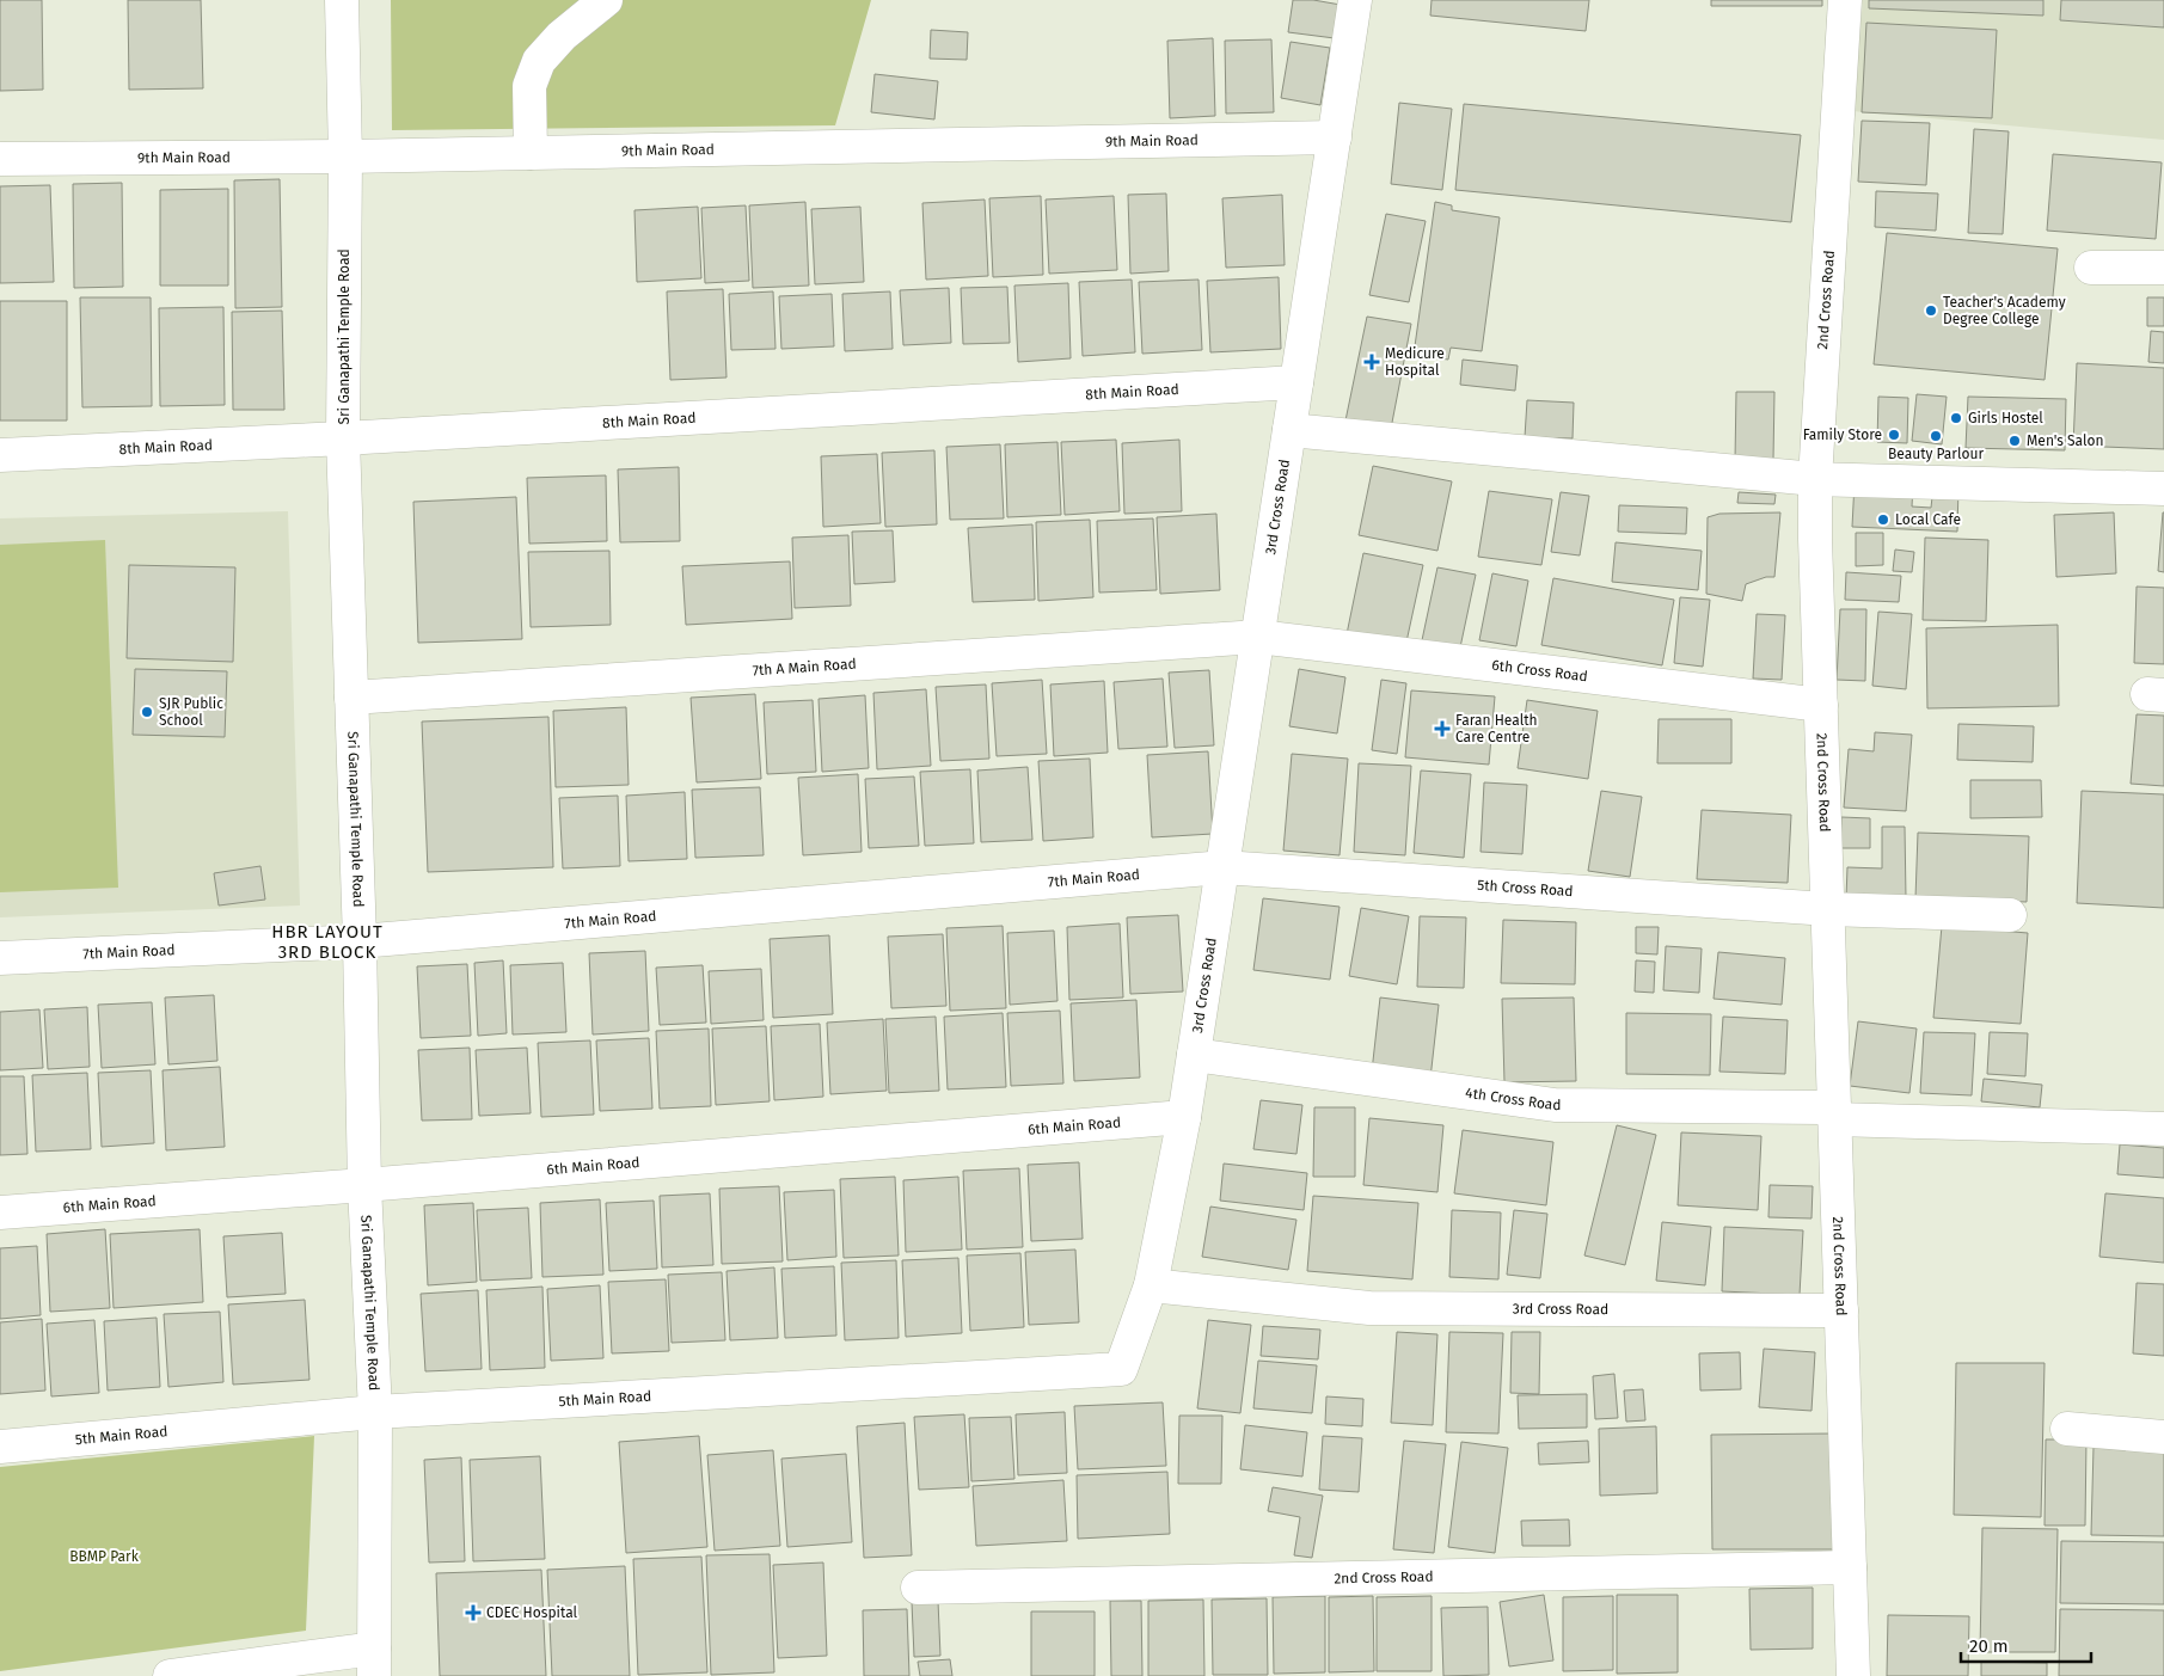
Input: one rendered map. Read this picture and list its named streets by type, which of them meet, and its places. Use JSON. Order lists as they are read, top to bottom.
{
  "streets": {
    "street": [
      "9th Main Road",
      "2nd Cross Road",
      "Sri Ganapathi Temple Road",
      "8th Main Road",
      "3rd Cross Road",
      "7th A Main Road",
      "6th Cross Road",
      "7th Main Road",
      "5th Cross Road",
      "4th Cross Road",
      "6th Main Road",
      "5th Main Road"
    ]
  },
  "crossings": [
    ["9th Main Road", "Sri Ganapathi Temple Road"],
    ["9th Main Road", "3rd Cross Road"],
    ["2nd Cross Road", "3rd Cross Road"],
    ["2nd Cross Road", "6th Cross Road"],
    ["2nd Cross Road", "5th Cross Road"],
    ["2nd Cross Road", "4th Cross Road"],
    ["Sri Ganapathi Temple Road", "8th Main Road"],
    ["Sri Ganapathi Temple Road", "7th A Main Road"],
    ["Sri Ganapathi Temple Road", "7th Main Road"],
    ["Sri Ganapathi Temple Road", "6th Main Road"],
    ["Sri Ganapathi Temple Road", "5th Main Road"],
    ["8th Main Road", "3rd Cross Road"],
    ["3rd Cross Road", "7th A Main Road"],
    ["3rd Cross Road", "6th Cross Road"],
    ["3rd Cross Road", "7th Main Road"],
    ["3rd Cross Road", "5th Cross Road"],
    ["3rd Cross Road", "4th Cross Road"],
    ["3rd Cross Road", "6th Main Road"],
    ["3rd Cross Road", "5th Main Road"],
    ["7th A Main Road", "6th Cross Road"],
    ["7th Main Road", "5th Cross Road"]
  ],
  "districts": ["HBR LAYOUT 3RD BLOCK"],
  "parks": ["BBMP Park"],
  "places": {
    "other": [
      "Teacher's Academy Degree College",
      "Girls Hostel",
      "Family Store",
      "Beauty Parlour",
      "Men's Salon",
      "Local Cafe",
      "SJR Public School"
    ],
    "health": ["Medicure Hospital", "Faran Health Care Centre", "CDEC Hospital"]
  },
  "scale_bar": "20 m"
}
